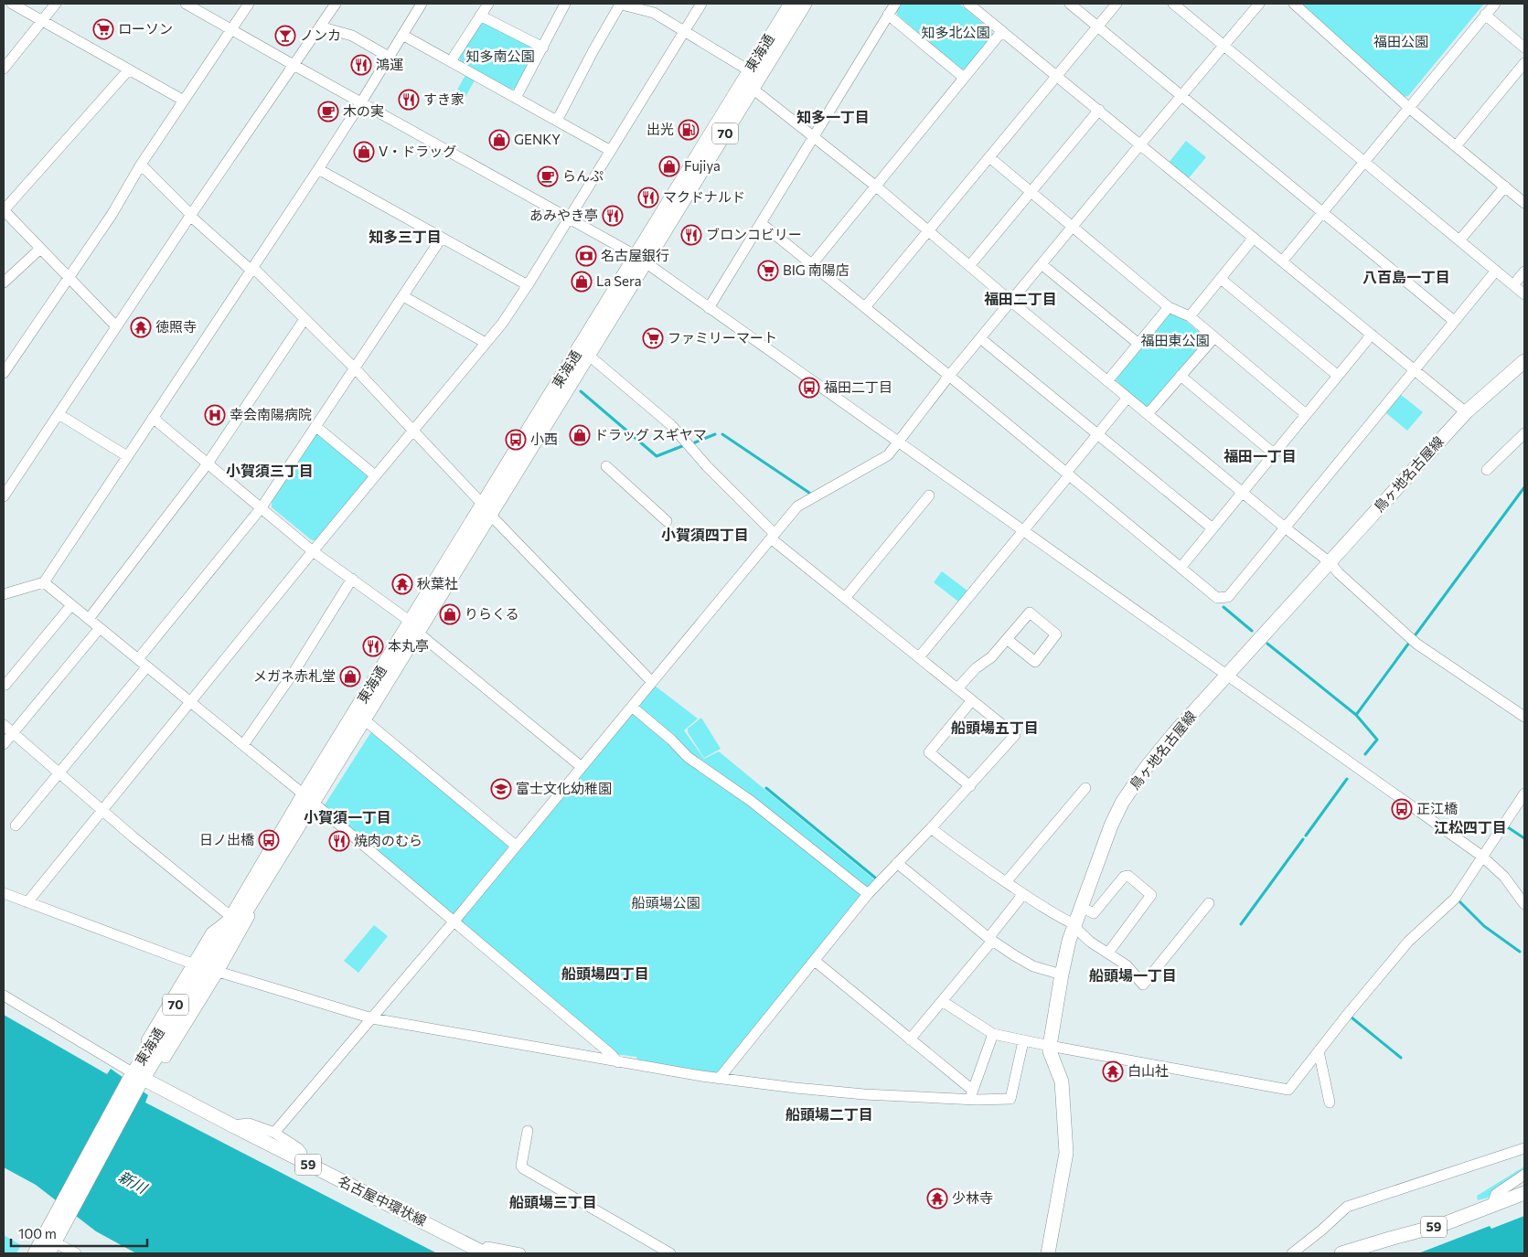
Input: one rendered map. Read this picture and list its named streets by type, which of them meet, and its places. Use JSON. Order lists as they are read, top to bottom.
{
  "streets": {
    "main road": [
      "東海通",
      "70",
      "鳥ヶ地名古屋線",
      "59",
      "名古屋中環状線"
    ]
  },
  "crossings": [
    ["東海通", "名古屋中環状線"]
  ],
  "districts": [
    "知多一丁目",
    "知多三丁目",
    "八百島一丁目",
    "福田二丁目",
    "福田一丁目",
    "小賀須三丁目",
    "小賀須四丁目",
    "船頭場五丁目",
    "小賀須一丁目",
    "江松四丁目",
    "船頭場四丁目",
    "船頭場一丁目",
    "船頭場二丁目",
    "船頭場三丁目"
  ],
  "water": ["新川"],
  "parks": [
    "知多北公園",
    "福田公園",
    "知多南公園",
    "福田東公園",
    "船頭場公園"
  ],
  "places": {
    "supermarket": ["ローソン", "BIG 南陽店", "ファミリーマート"],
    "bar": ["ノンカ"],
    "restaurant": [
      "鴻運",
      "すき家",
      "マクドナルド",
      "あみやき亭",
      "ブロンコビリー",
      "本丸亭",
      "焼肉のむら"
    ],
    "cafe": ["木の実", "らんぷ"],
    "fuel station": ["出光"],
    "shop": [
      "GENKY",
      "V・ドラッグ",
      "Fujiya",
      "La Sera",
      "ドラッグ スギヤマ",
      "りらくる",
      "メガネ赤札堂"
    ],
    "bank": ["名古屋銀行"],
    "temple": [
      "徳照寺",
      "秋葉社",
      "白山社",
      "少林寺"
    ],
    "bus stop": [
      "福田二丁目",
      "小西",
      "正江橋",
      "日ノ出橋"
    ],
    "hospital": ["幸会南陽病院"],
    "school or university": ["富士文化幼稚園"]
  },
  "scale_bar": "100 m"
}
